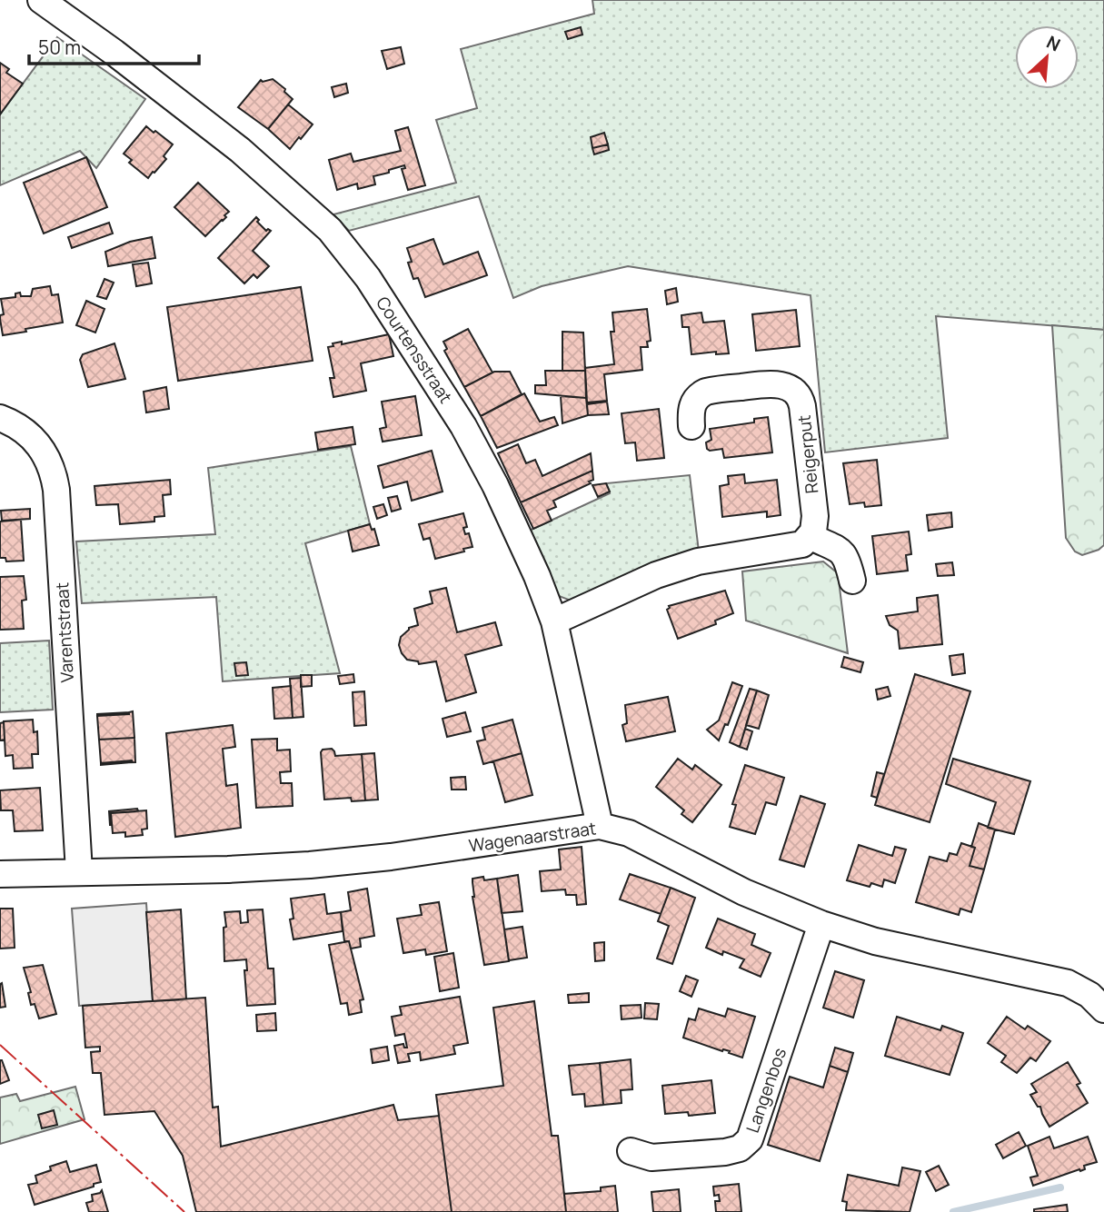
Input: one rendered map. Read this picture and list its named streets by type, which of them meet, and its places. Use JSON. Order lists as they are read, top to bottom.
{
  "streets": {
    "street": [
      "Courtensstraat",
      "Reigerput",
      "Varentstraat",
      "Wagenaarstraat",
      "Langenbos"
    ]
  },
  "crossings": [
    ["Courtensstraat", "Wagenaarstraat"],
    ["Varentstraat", "Wagenaarstraat"],
    ["Wagenaarstraat", "Langenbos"]
  ],
  "scale_bar": "50 m",
  "north": "top right"
}
